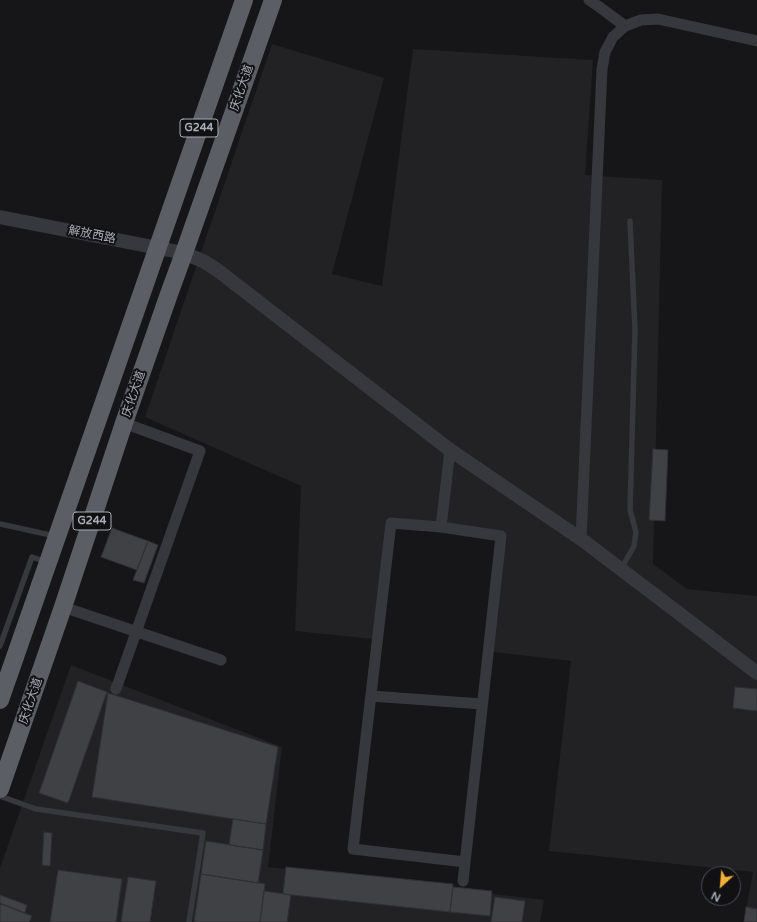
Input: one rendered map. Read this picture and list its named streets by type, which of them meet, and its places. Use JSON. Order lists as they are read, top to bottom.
{
  "streets": {
    "highway": ["庆化大道", "G244"],
    "street": ["解放西路"]
  },
  "crossings": [
    ["庆化大道", "解放西路"],
    ["G244", "解放西路"]
  ],
  "north": "bottom left"
}
